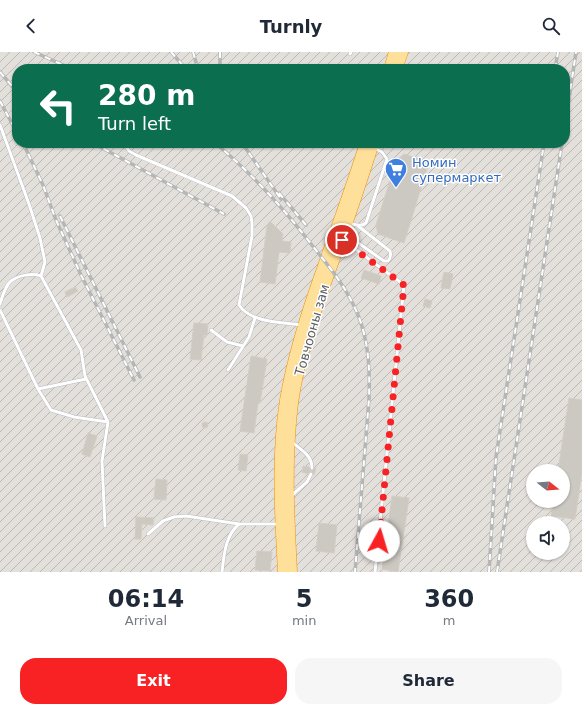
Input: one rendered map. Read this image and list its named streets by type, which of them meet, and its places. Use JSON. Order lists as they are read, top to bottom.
{
  "streets": {
    "highway": ["Товчооны зам"]
  },
  "places": {
    "supermarket": ["Номин супермаркет"]
  },
  "north": "right",
  "page": {
    "header": "Turnly",
    "turn": ["280 m", "Turn left"],
    "eta": [
      "06:14",
      "Arrival",
      "5",
      "min",
      "360",
      "m"
    ],
    "buttons": ["Exit", "Share"]
  }
}
